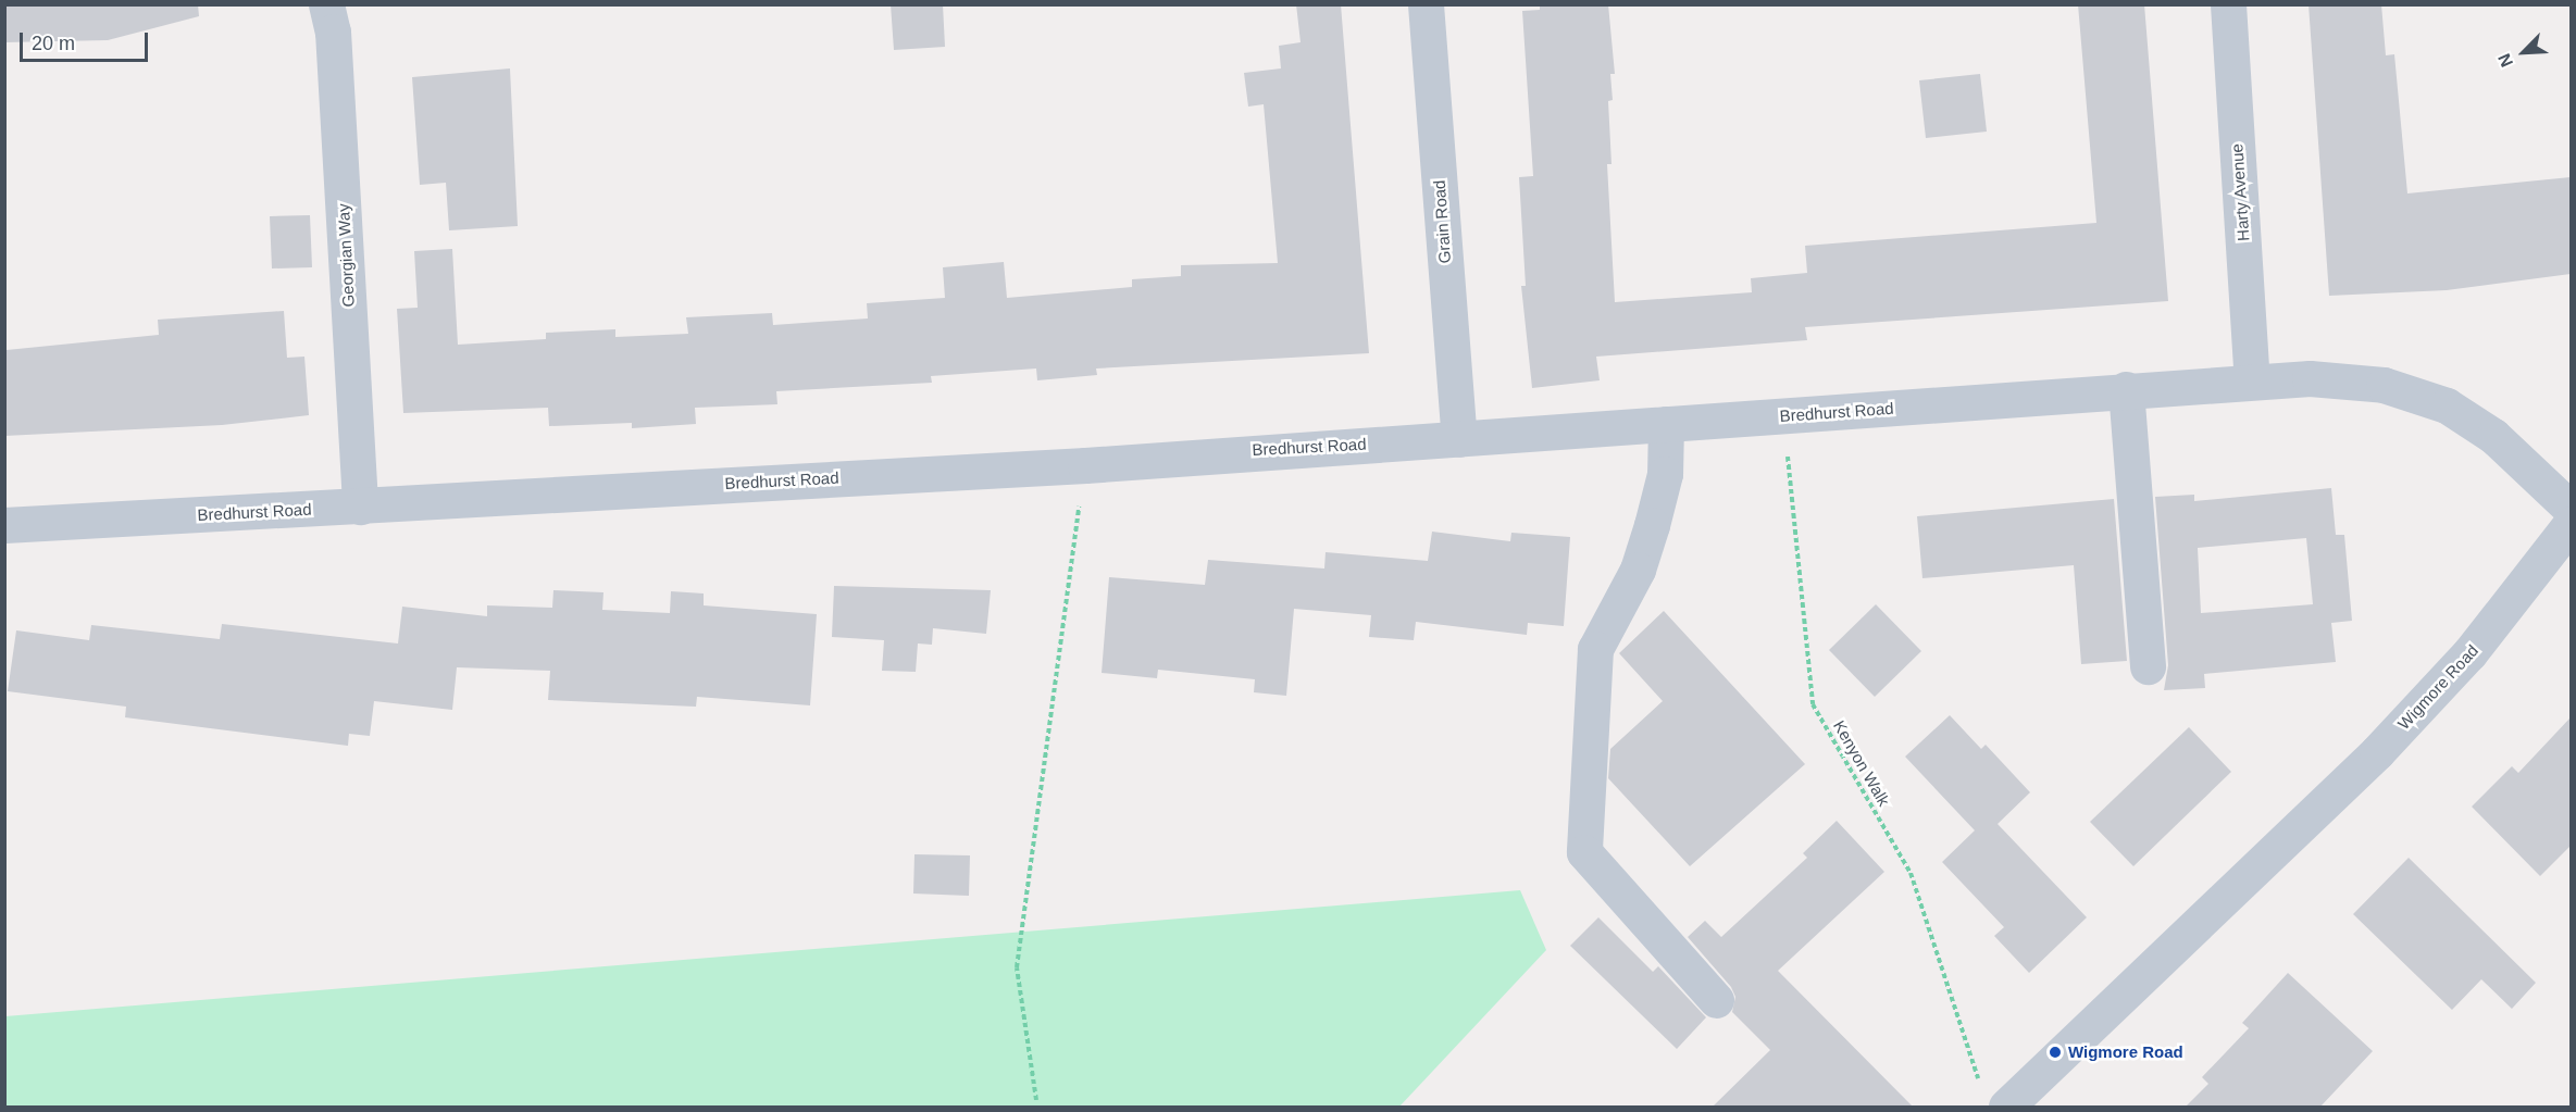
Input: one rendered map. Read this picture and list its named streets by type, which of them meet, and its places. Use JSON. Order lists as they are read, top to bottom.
{
  "streets": {
    "street": [
      "Harty Avenue",
      "Grain Road",
      "Georgian Way",
      "Bredhurst Road",
      "Wigmore Road"
    ],
    "path": ["Kenyon Walk"]
  },
  "crossings": [
    ["Harty Avenue", "Bredhurst Road"],
    ["Grain Road", "Bredhurst Road"],
    ["Georgian Way", "Bredhurst Road"],
    ["Bredhurst Road", "Kenyon Walk"]
  ],
  "places": ["Wigmore Road"],
  "scale_bar": "20 m",
  "north": "bottom left"
}
